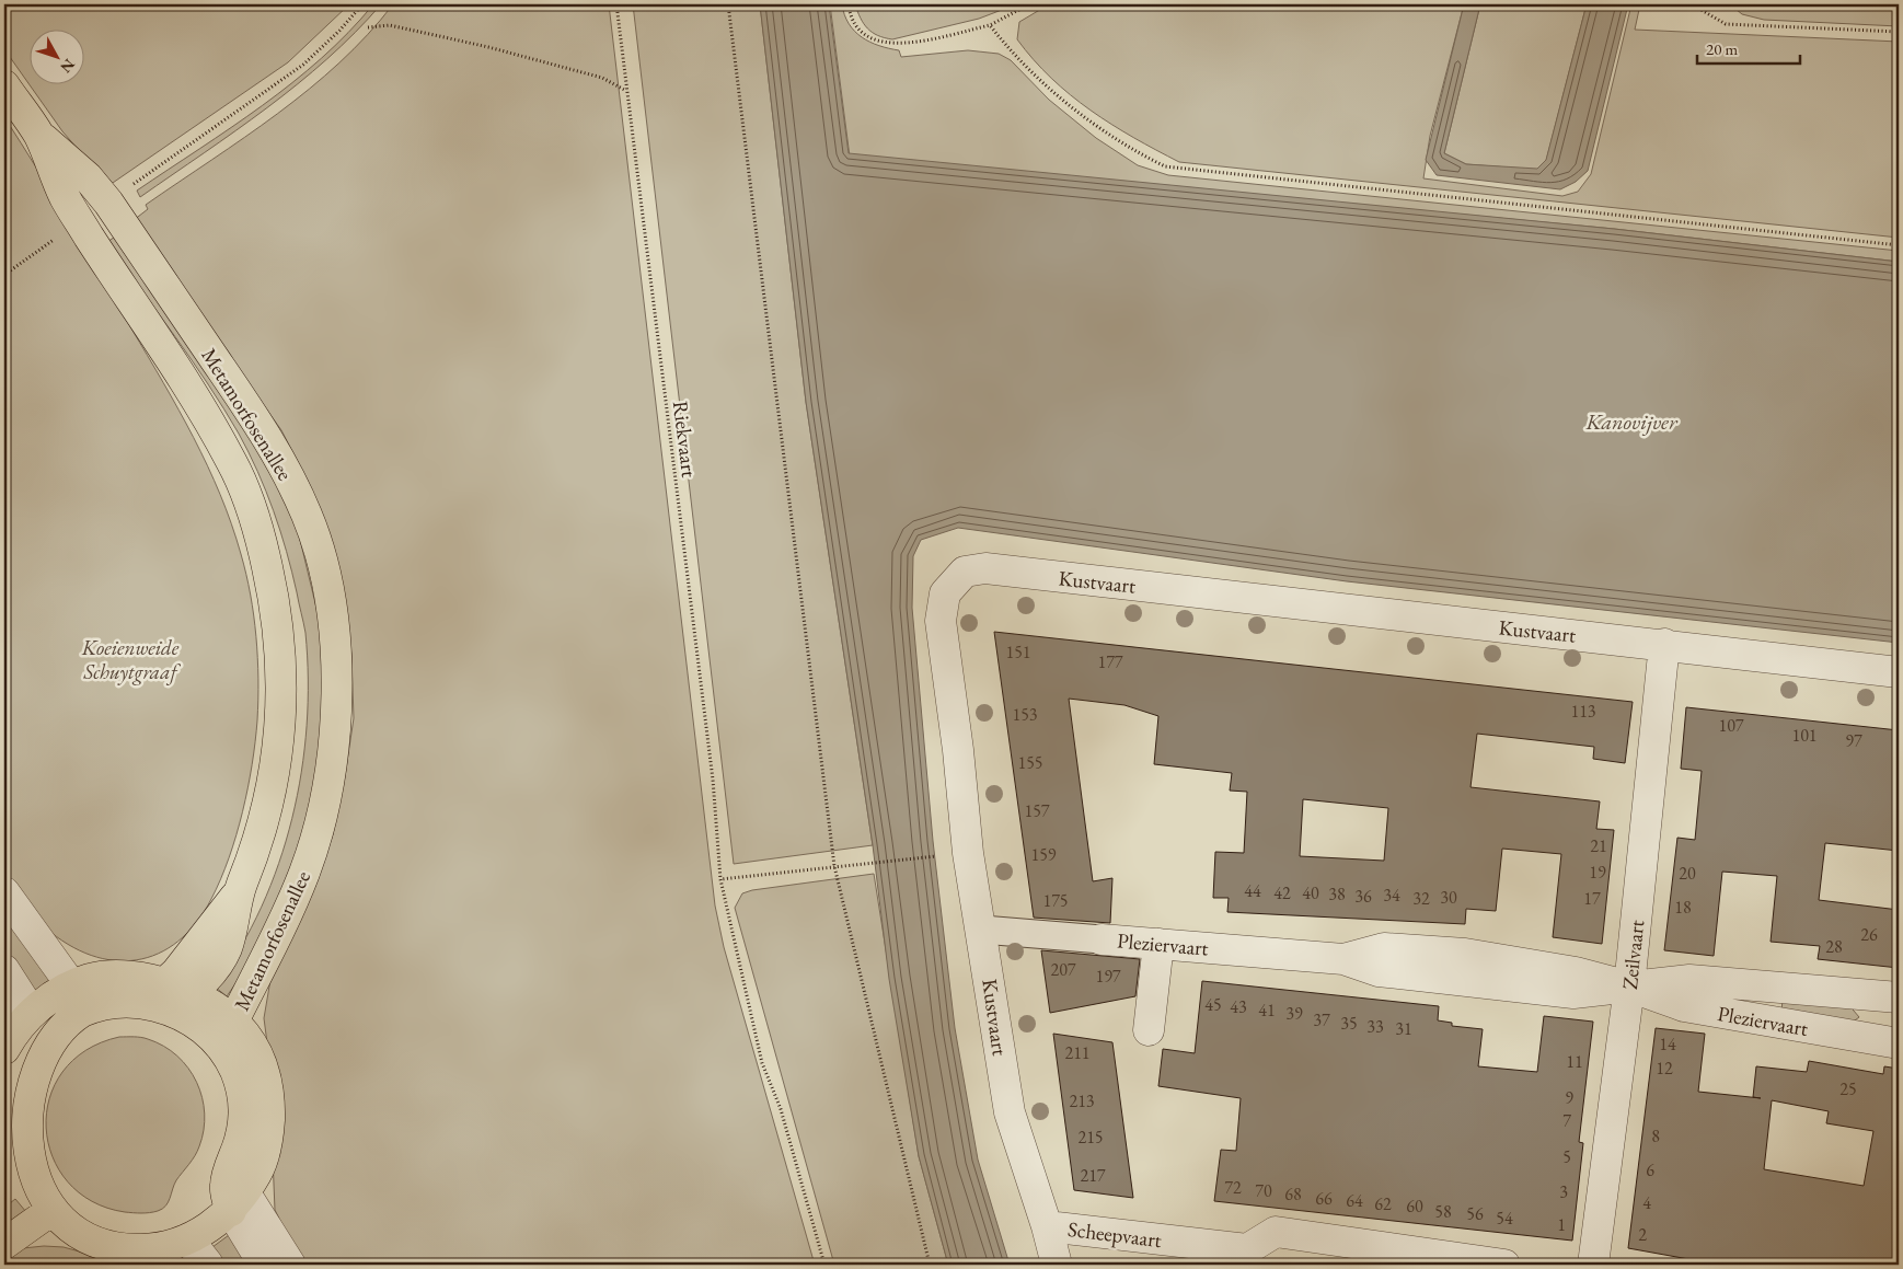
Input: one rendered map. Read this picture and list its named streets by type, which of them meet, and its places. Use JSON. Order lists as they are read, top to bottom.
{
  "streets": {
    "main road": ["Metamorfosenallee"],
    "street": [
      "Kustvaart",
      "Pleziervaart",
      "Zeilvaart",
      "Scheepvaart"
    ],
    "path": ["Riekvaart"]
  },
  "crossings": [
    ["Kustvaart", "Pleziervaart"],
    ["Kustvaart", "Zeilvaart"],
    ["Kustvaart", "Scheepvaart"],
    ["Pleziervaart", "Zeilvaart"]
  ],
  "water": ["Kanovijver"],
  "parks": ["Koeienweide Schuytgraaf"],
  "house_numbers": [
    "151",
    "177",
    "113",
    "153",
    "107",
    "101",
    "97",
    "155",
    "157",
    "21",
    "159",
    "19",
    "20",
    "44",
    "42",
    "40",
    "38",
    "34",
    "36",
    "30",
    "32",
    "17",
    "175",
    "18",
    "26",
    "28",
    "207",
    "197",
    "45",
    "43",
    "41",
    "39",
    "37",
    "35",
    "33",
    "31",
    "14",
    "211",
    "11",
    "12",
    "25",
    "9",
    "213",
    "7",
    "8",
    "215",
    "5",
    "6",
    "217",
    "72",
    "70",
    "3",
    "68",
    "66",
    "64",
    "4",
    "62",
    "60",
    "58",
    "56",
    "54",
    "1",
    "2"
  ],
  "scale_bar": "20 m",
  "north": "bottom right"
}
